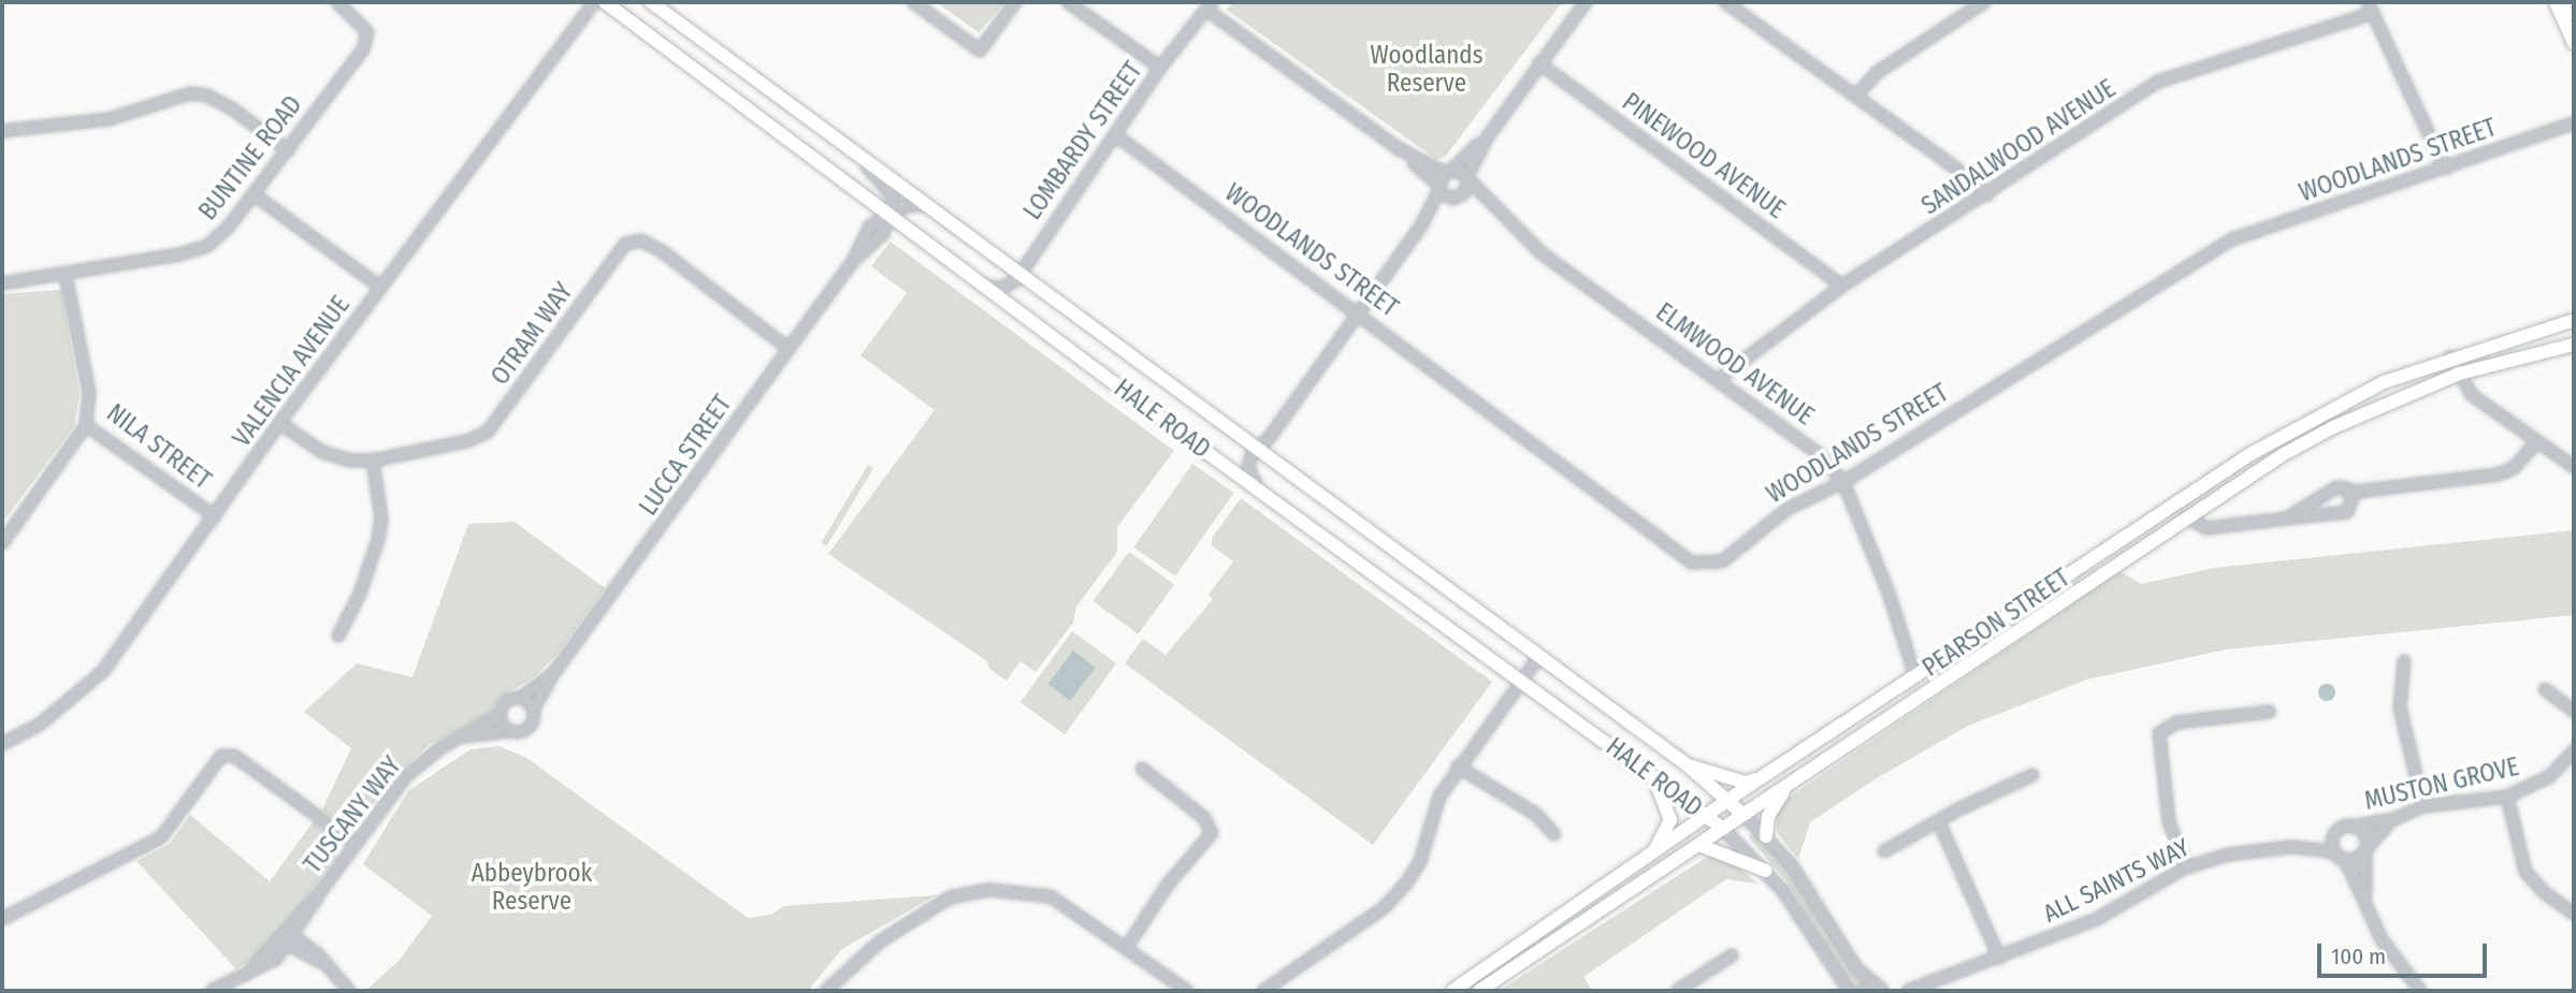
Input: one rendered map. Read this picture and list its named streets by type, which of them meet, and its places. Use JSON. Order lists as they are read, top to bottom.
{
  "streets": {
    "main road": ["HALE ROAD", "PEARSON STREET"],
    "street": [
      "LOMBARDY STREET",
      "SANDALWOOD AVENUE",
      "PINEWOOD AVENUE",
      "BUNTINE ROAD",
      "WOODLANDS STREET",
      "OTRAM WAY",
      "ELMWOOD AVENUE",
      "VALENCIA AVENUE",
      "NILA STREET",
      "LUCCA STREET",
      "MUSTON GROVE",
      "TUSCANY WAY",
      "ALL SAINTS WAY"
    ]
  },
  "crossings": [
    ["LOMBARDY STREET", "WOODLANDS STREET"],
    ["LOMBARDY STREET", "ELMWOOD AVENUE"],
    ["LOMBARDY STREET", "HALE ROAD"],
    ["SANDALWOOD AVENUE", "PINEWOOD AVENUE"],
    ["SANDALWOOD AVENUE", "ELMWOOD AVENUE"],
    ["BUNTINE ROAD", "NILA STREET"],
    ["WOODLANDS STREET", "ELMWOOD AVENUE"],
    ["OTRAM WAY", "VALENCIA AVENUE"],
    ["OTRAM WAY", "LUCCA STREET"],
    ["ELMWOOD AVENUE", "PEARSON STREET"],
    ["VALENCIA AVENUE", "NILA STREET"],
    ["HALE ROAD", "LUCCA STREET"],
    ["HALE ROAD", "PEARSON STREET"],
    ["LUCCA STREET", "TUSCANY WAY"],
    ["MUSTON GROVE", "ALL SAINTS WAY"]
  ],
  "parks": ["Woodlands Reserve", "Abbeybrook Reserve"],
  "scale_bar": "100 m"
}
